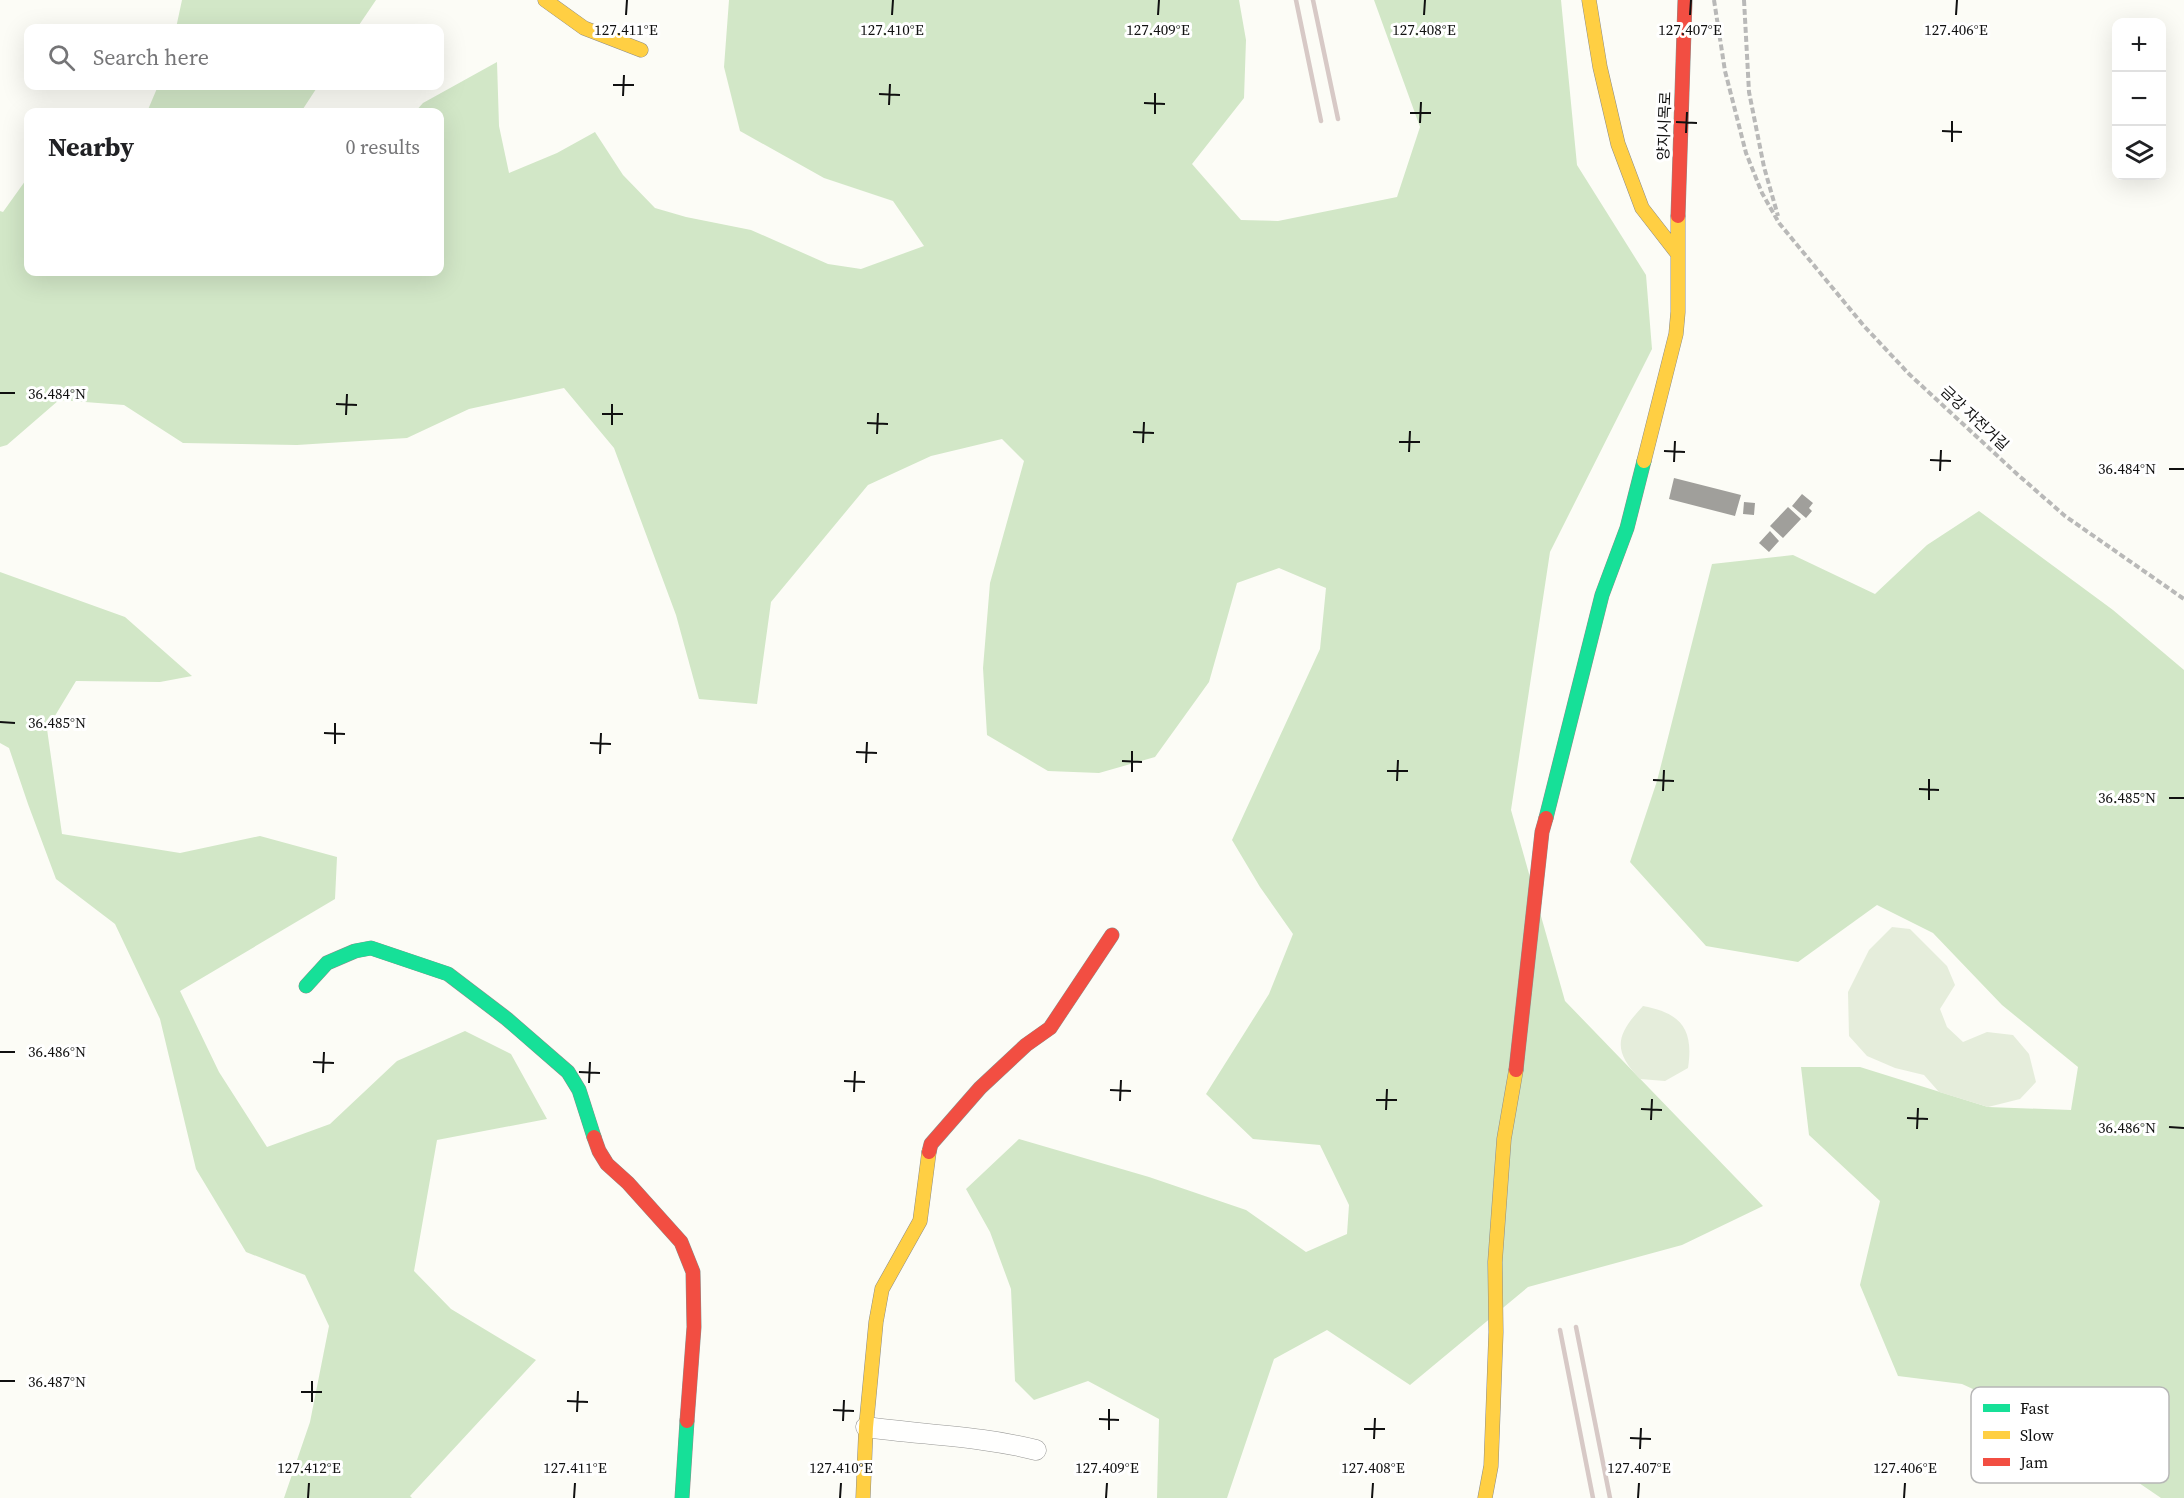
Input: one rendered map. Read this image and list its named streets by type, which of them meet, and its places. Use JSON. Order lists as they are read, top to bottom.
{
  "streets": {
    "street": ["양지시목로"],
    "path": ["금강 자전거길"]
  },
  "legend": ["Fast", "Slow", "Jam"],
  "page": {
    "map_buttons": ["+", "−"],
    "search": "Search here",
    "heading": ["Nearby", "0 results"]
  },
  "coordinates": [
    "127.411°E",
    "127.410°E",
    "127.409°E",
    "127.408°E",
    "127.407°E",
    "127.406°E",
    "36.484°N",
    "36.485°N",
    "36.486°N",
    "36.487°N",
    "127.412°E"
  ]
}
